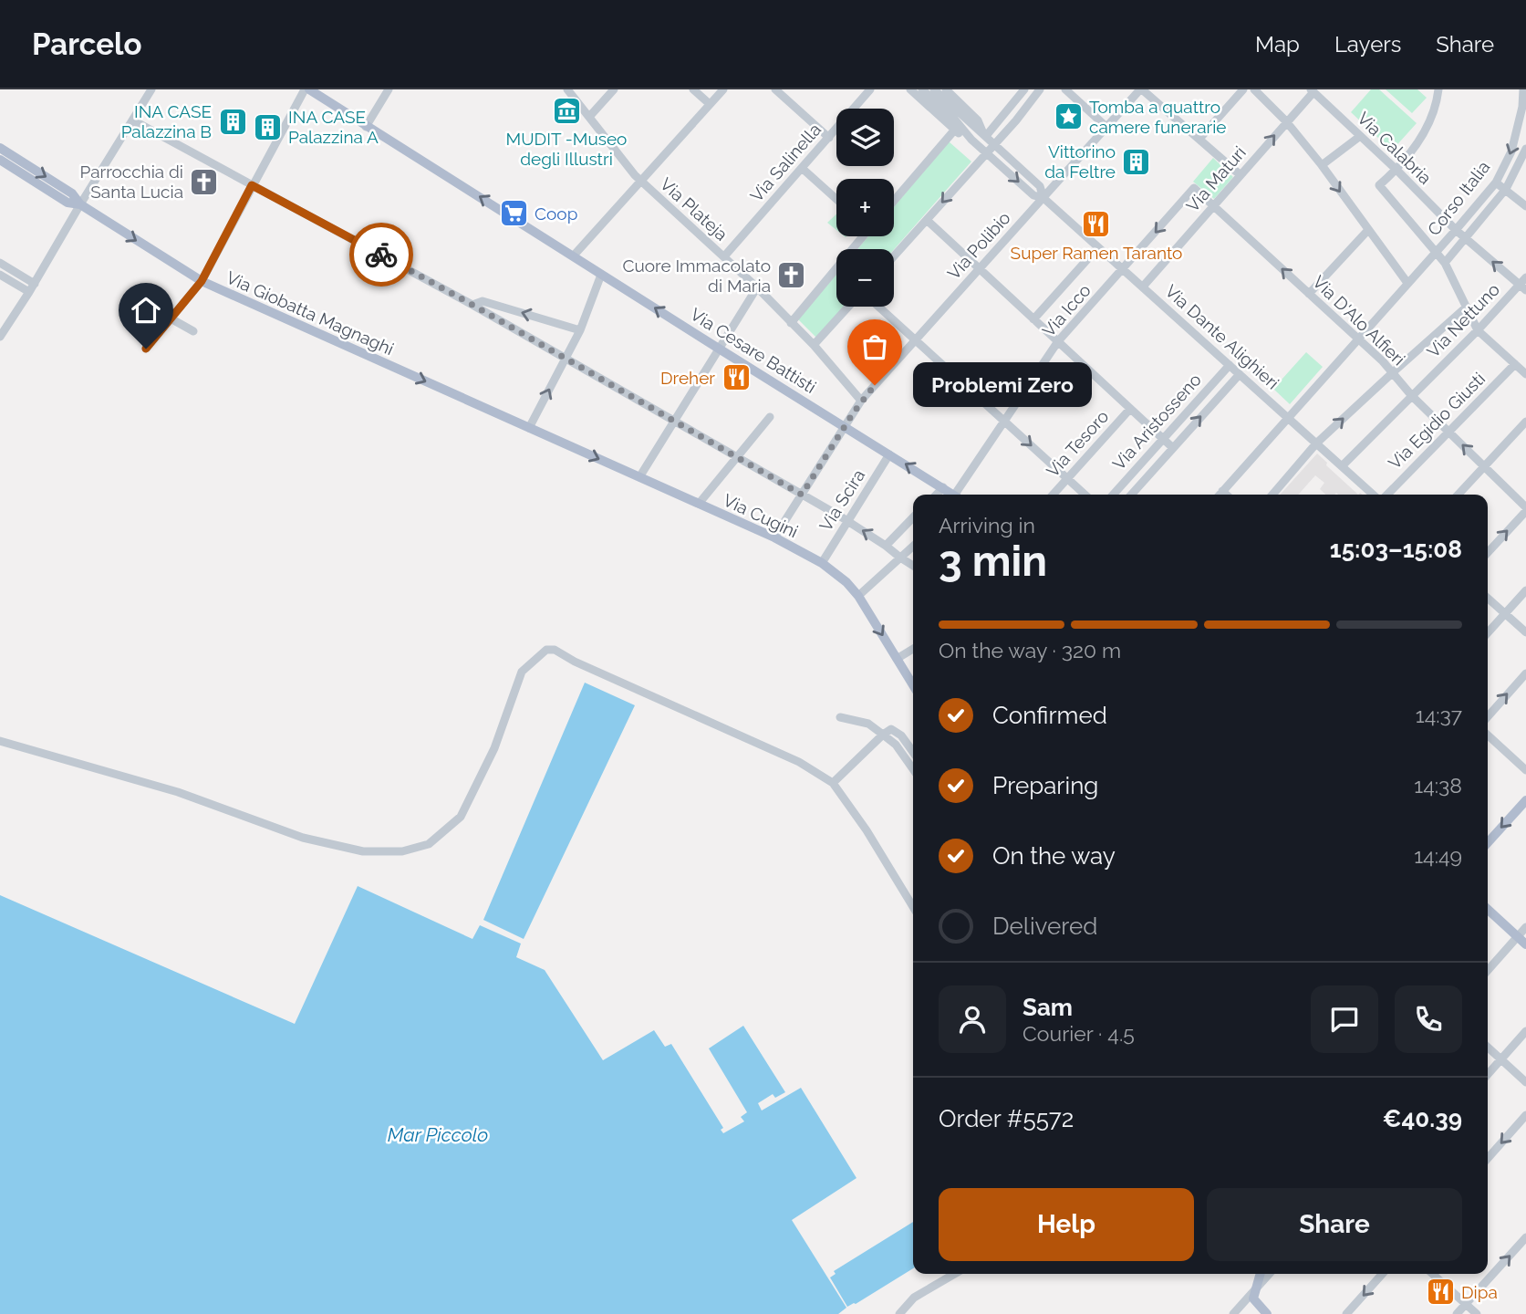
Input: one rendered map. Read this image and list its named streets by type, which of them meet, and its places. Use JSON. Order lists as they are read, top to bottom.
{
  "streets": {
    "main road": ["Via Giobatta Magnaghi", "Via Cesare Battisti", "Via Cugini"],
    "street": [
      "Via Calabria",
      "Via Salinella",
      "Via Maturi",
      "Corso Italia",
      "Via Plateja",
      "Via Polibio",
      "Via Icco",
      "Via D'Alo Alfieri",
      "Via Nettuno",
      "Via Dante Alighieri",
      "Via Egidio Giusti",
      "Via Aristosseno",
      "Via Tesoro",
      "Via Scira"
    ]
  },
  "crossings": [
    ["Via Calabria", "Via Maturi"],
    ["Via Calabria", "Corso Italia"],
    ["Via Calabria", "Via Nettuno"],
    ["Via Salinella", "Via Plateja"],
    ["Via Maturi", "Via D'Alo Alfieri"],
    ["Via Maturi", "Via Dante Alighieri"],
    ["Corso Italia", "Via D'Alo Alfieri"],
    ["Corso Italia", "Via Dante Alighieri"],
    ["Via Plateja", "Via Polibio"],
    ["Via Polibio", "Via Dante Alighieri"],
    ["Via Polibio", "Via Cesare Battisti"],
    ["Via Polibio", "Via Cugini"],
    ["Via Icco", "Via D'Alo Alfieri"],
    ["Via Icco", "Via Dante Alighieri"],
    ["Via Giobatta Magnaghi", "Via Cugini"],
    ["Via D'Alo Alfieri", "Via Nettuno"],
    ["Via D'Alo Alfieri", "Via Egidio Giusti"],
    ["Via Nettuno", "Via Dante Alighieri"],
    ["Via Dante Alighieri", "Via Aristosseno"],
    ["Via Cesare Battisti", "Via Scira"],
    ["Via Scira", "Via Cugini"]
  ],
  "one_way": [
    "Via Giobatta Magnaghi",
    "Via D'Alo Alfieri",
    "Via Cesare Battisti",
    "Via Cugini"
  ],
  "water": ["Mar Piccolo"],
  "places": {
    "museum": ["MUDIT -Museo degli Illustri"],
    "place": ["Tomba a quattro camere funerarie"],
    "building": ["INA CASE Palazzina B", "INA CASE Palazzina A", "Vittorino da Feltre"],
    "church": ["Parrocchia di Santa Lucia", "Cuore Immacolato di Maria"],
    "supermarket": ["Coop"],
    "restaurant": ["Super Ramen Taranto", "Dreher", "Dipa"],
    "other": ["Problemi Zero"]
  },
  "page": {
    "header": "Parcelo",
    "nav": ["Map", "Layers", "Share"],
    "map_buttons": ["+", "−"],
    "bubble": "Problemi Zero",
    "heading": ["3 min", "Arriving in", "15:03–15:08"],
    "panel": [
      "Sam",
      "Courier · 4.5",
      "Order #5572",
      "€40.39"
    ],
    "bar": "On the way · 320 m",
    "list": [
      ["Confirmed", "14:37"],
      ["Preparing", "14:38"],
      ["On the way", "14:49"],
      "Delivered"
    ],
    "buttons": ["Help", "Share"]
  }
}
